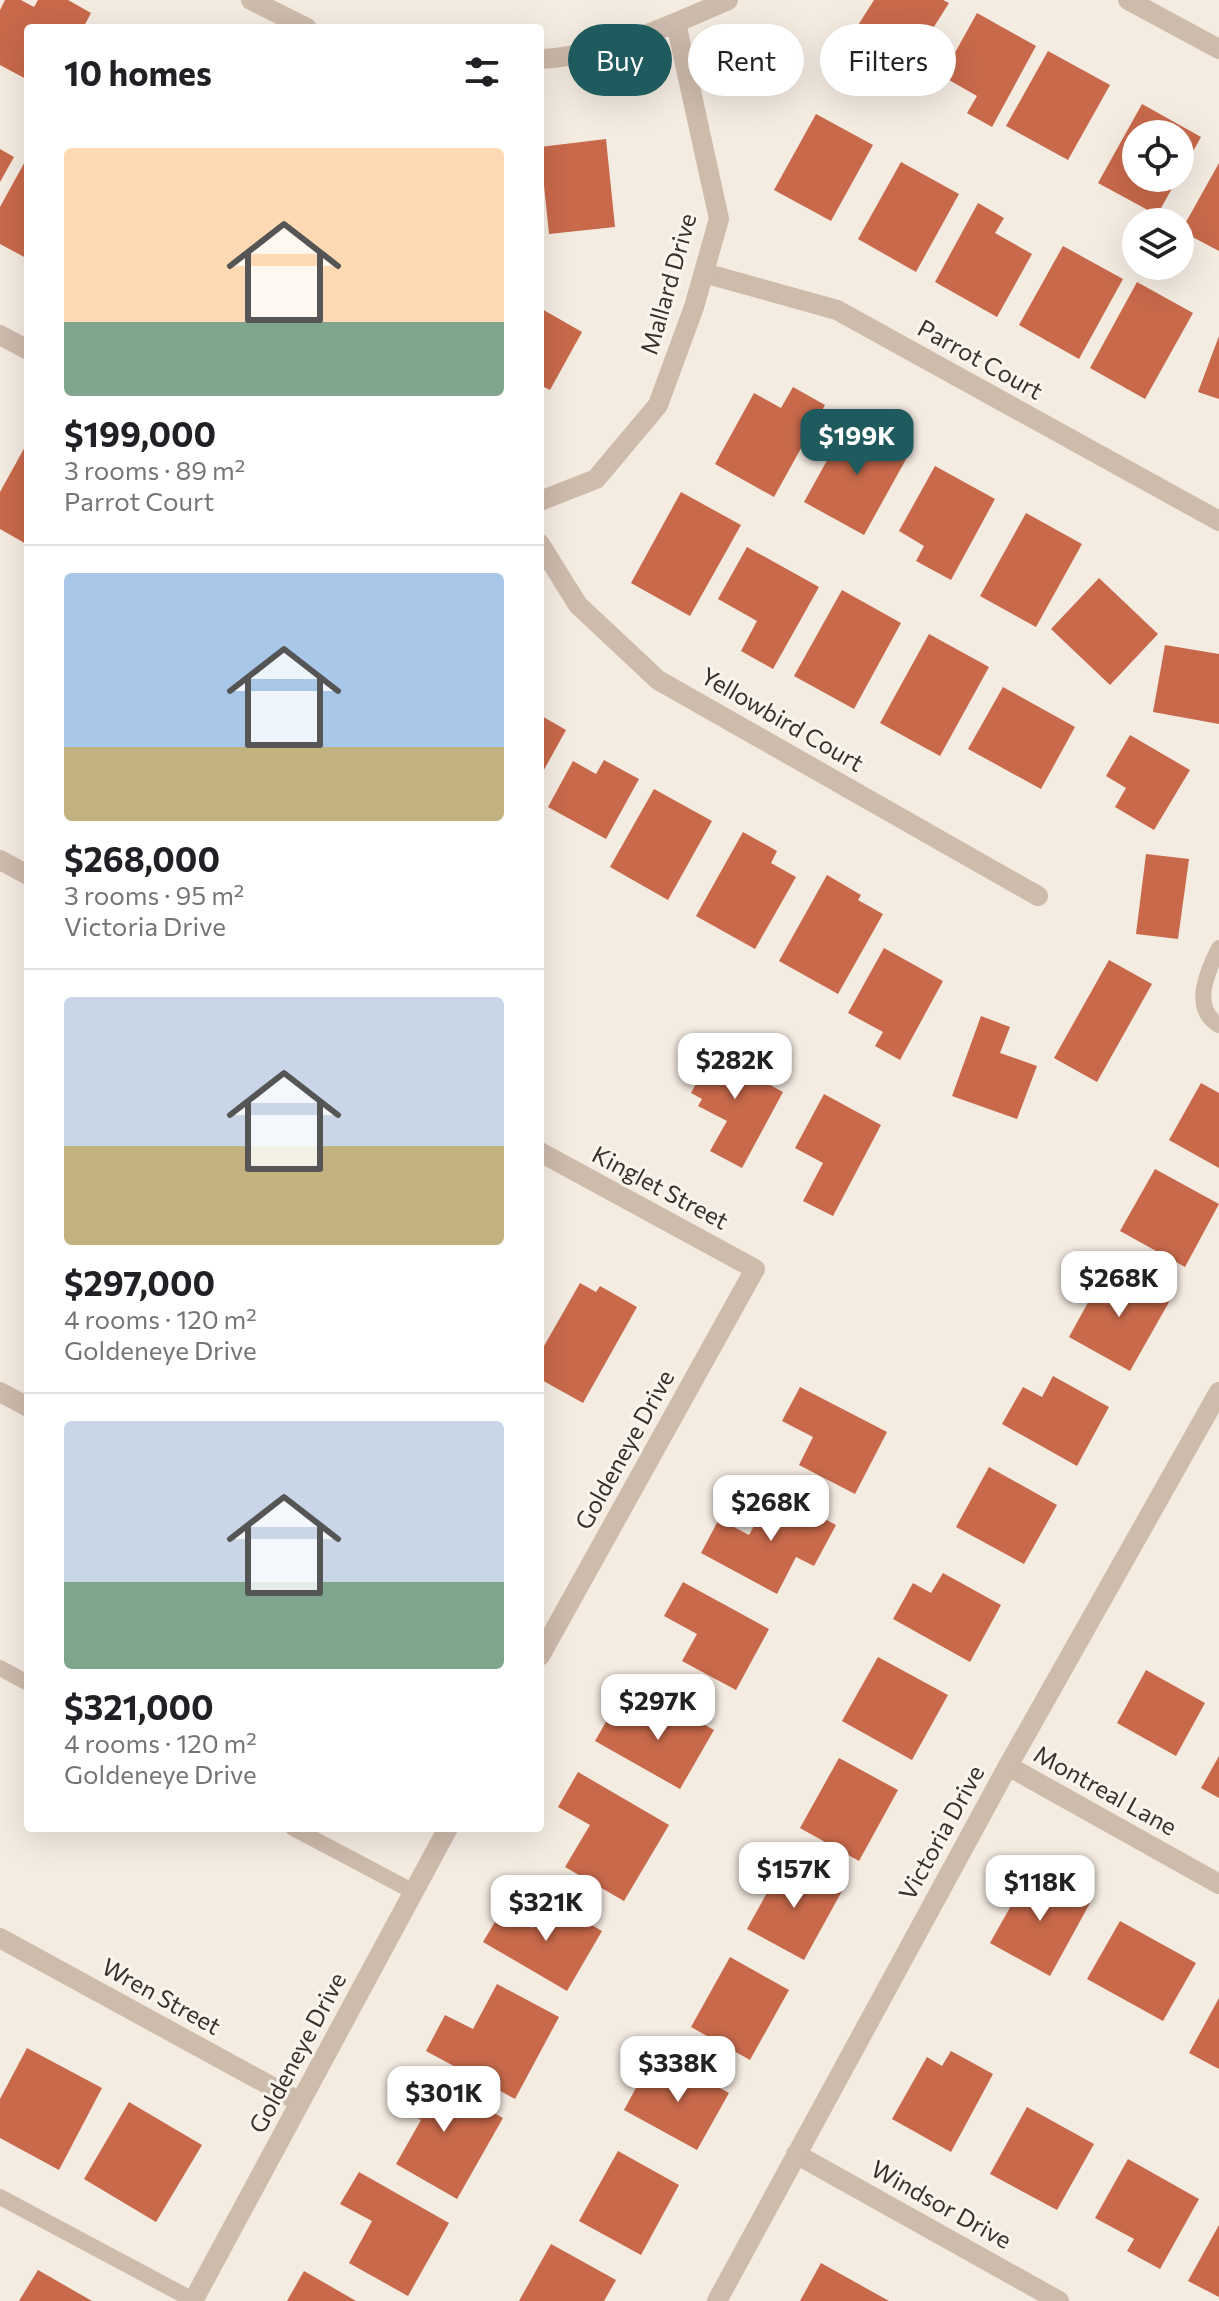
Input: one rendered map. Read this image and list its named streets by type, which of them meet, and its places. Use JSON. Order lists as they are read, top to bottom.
{
  "streets": {
    "street": [
      "Mallard Drive",
      "Parrot Court",
      "Yellowbird Court",
      "Kinglet Street",
      "Goldeneye Drive",
      "Montreal Lane",
      "Victoria Drive",
      "Wren Street",
      "Windsor Drive"
    ]
  },
  "crossings": [
    ["Mallard Drive", "Parrot Court"],
    ["Kinglet Street", "Goldeneye Drive"],
    ["Goldeneye Drive", "Wren Street"],
    ["Montreal Lane", "Victoria Drive"],
    ["Victoria Drive", "Windsor Drive"]
  ],
  "page": {
    "chip": ["Buy", "Rent", "Filters"],
    "heading": "10 homes",
    "list": [
      {
        "name": "$199,000",
        "note": "3 rooms · 89 m² · Parrot Court"
      },
      {
        "name": "$268,000",
        "note": "3 rooms · 95 m² · Victoria Drive"
      },
      {
        "name": "$297,000",
        "note": "4 rooms · 120 m² · Goldeneye Drive"
      },
      {
        "name": "$321,000",
        "note": "4 rooms · 120 m² · Goldeneye Drive"
      }
    ],
    "price": [
      "$199K",
      "$282K",
      "$268K",
      "$268K",
      "$297K",
      "$157K",
      "$118K",
      "$321K",
      "$338K",
      "$301K"
    ]
  }
}
